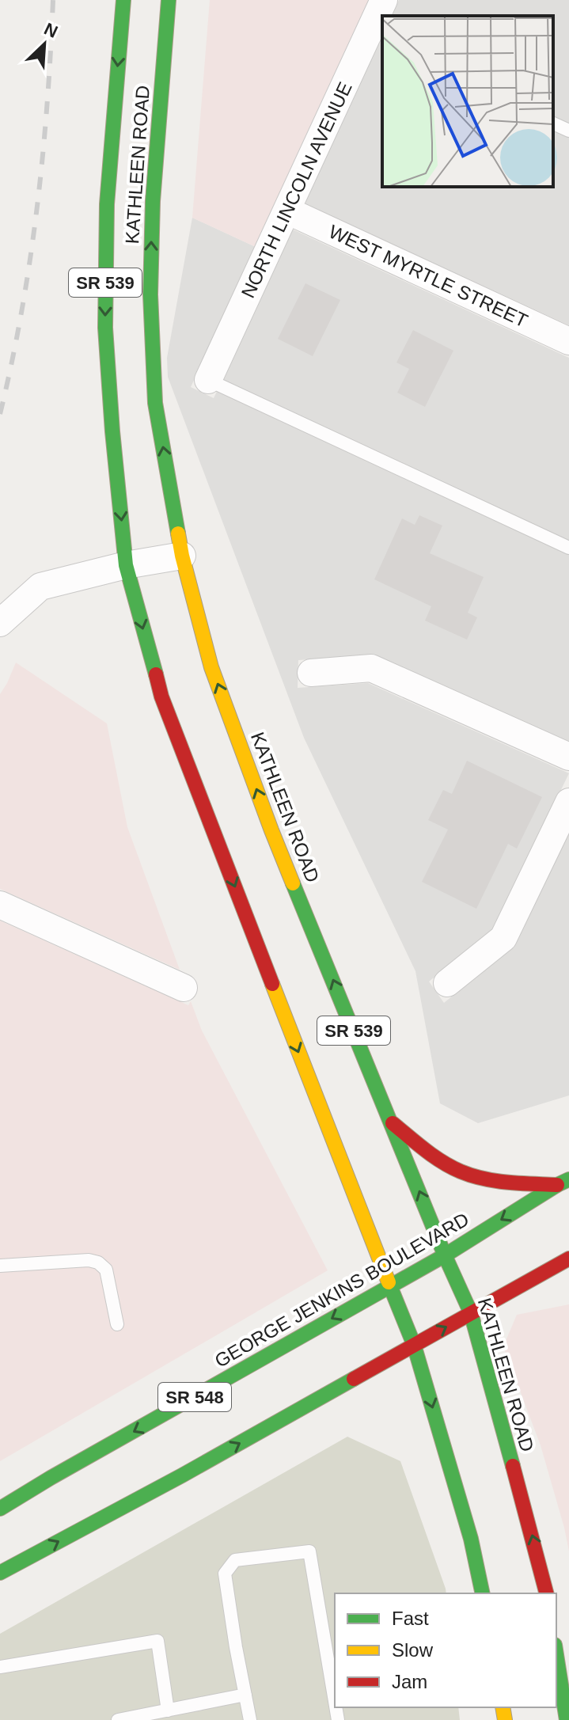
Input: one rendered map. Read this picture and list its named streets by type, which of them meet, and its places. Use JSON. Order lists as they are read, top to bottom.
{
  "streets": {
    "main road": [
      "KATHLEEN ROAD",
      "SR 539",
      "GEORGE JENKINS BOULEVARD",
      "SR 548"
    ],
    "street": ["NORTH LINCOLN AVENUE", "WEST MYRTLE STREET"]
  },
  "crossings": [
    ["KATHLEEN ROAD", "GEORGE JENKINS BOULEVARD"],
    ["NORTH LINCOLN AVENUE", "WEST MYRTLE STREET"]
  ],
  "legend": ["Fast", "Slow", "Jam"],
  "north": "top right"
}
